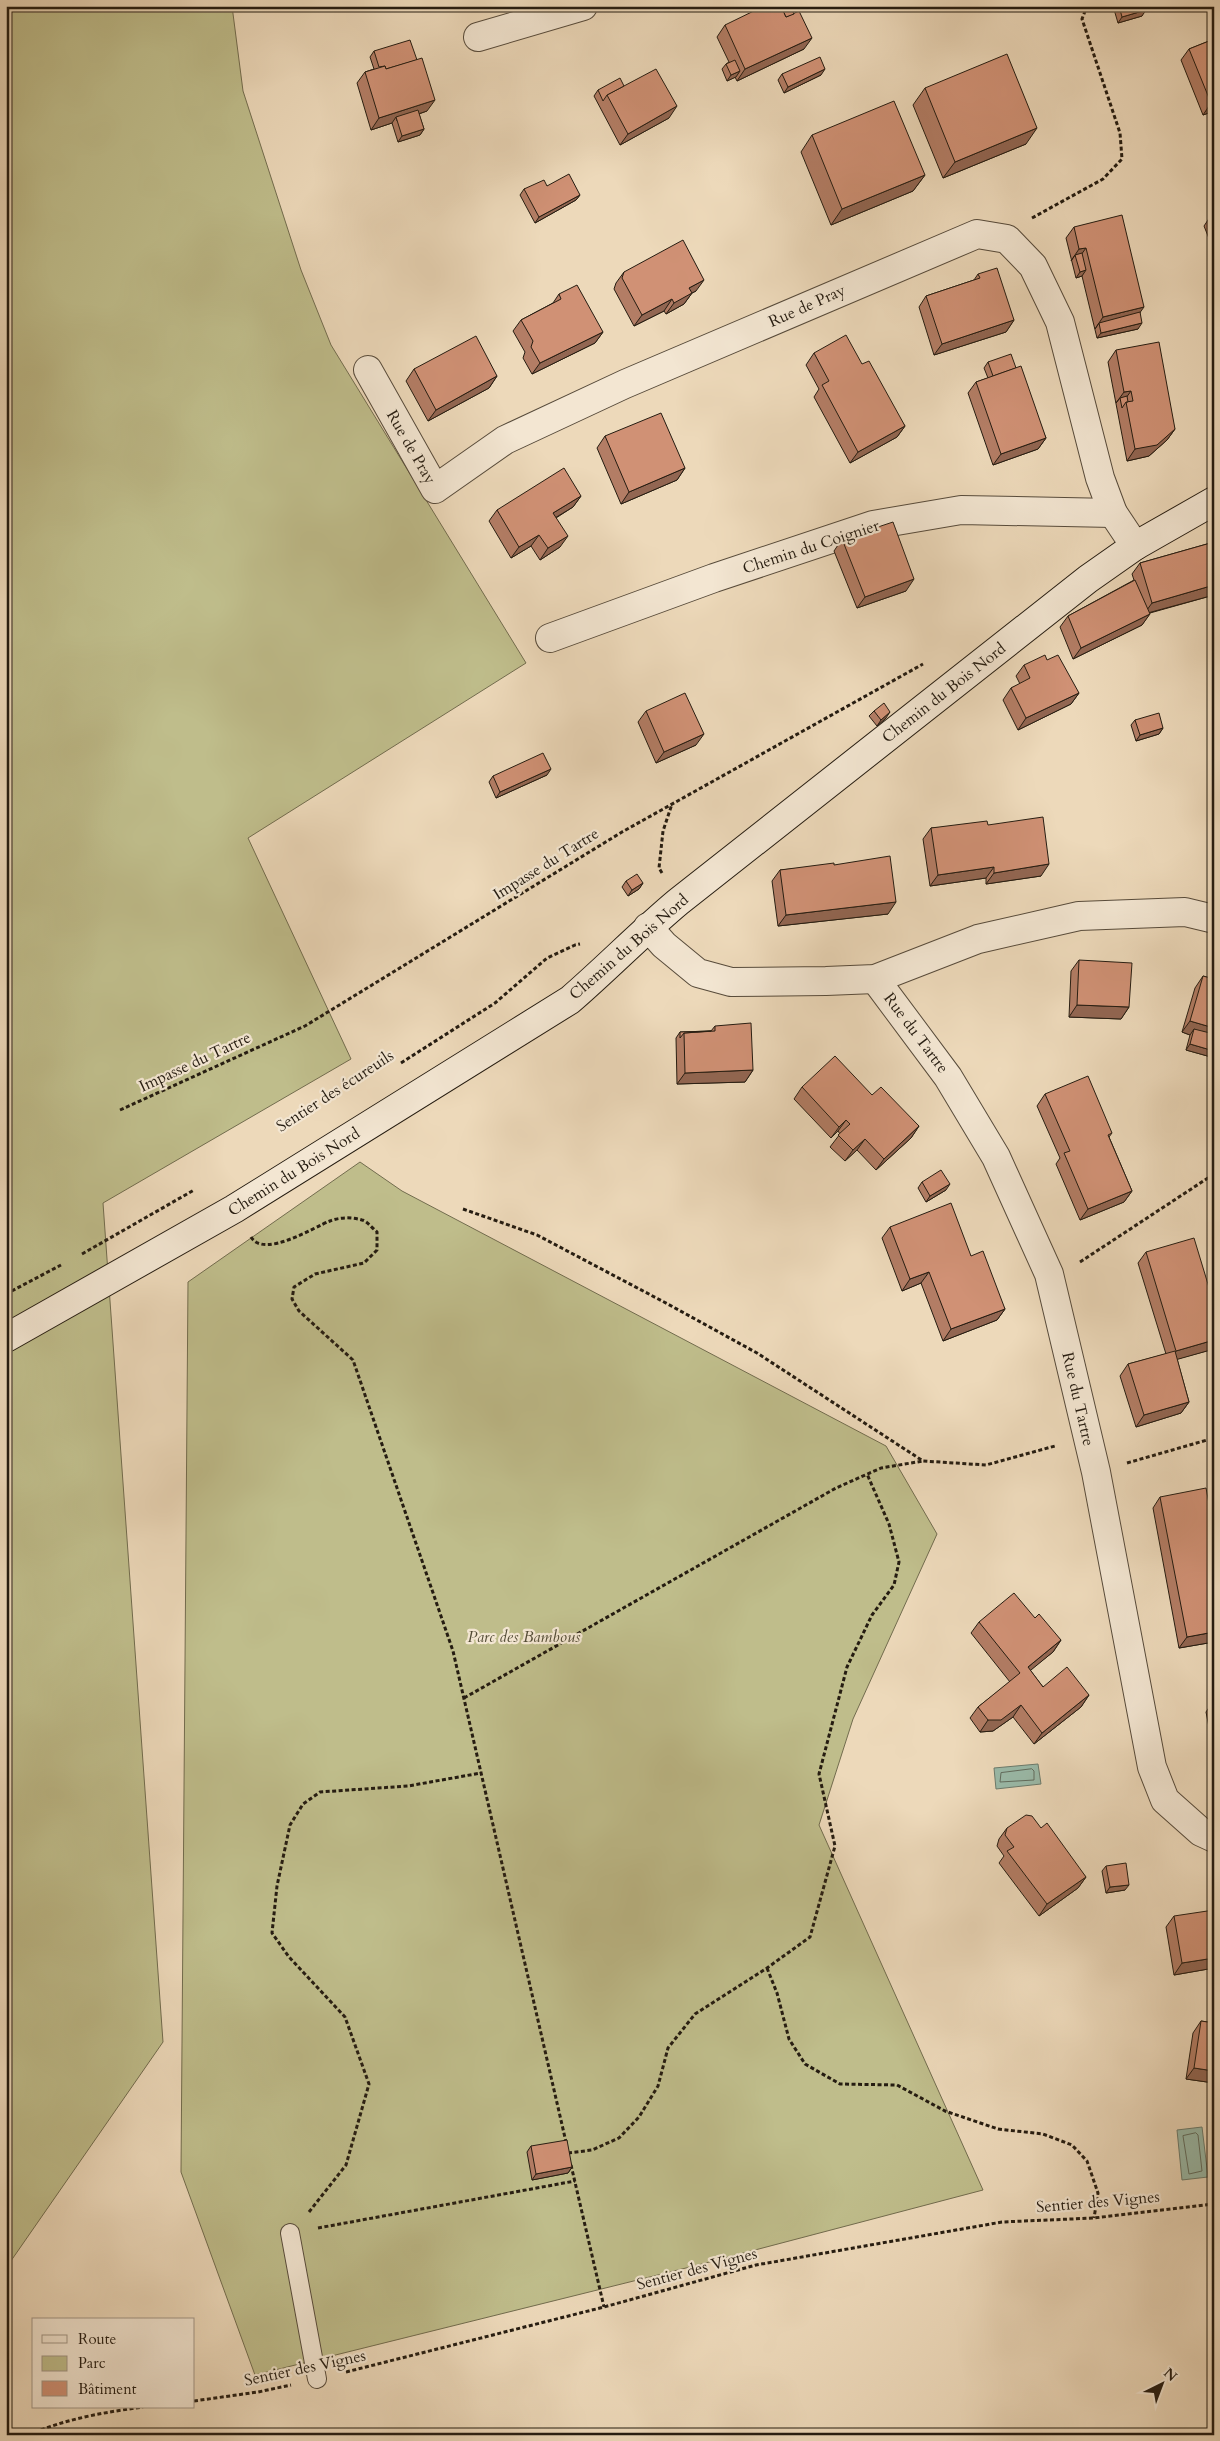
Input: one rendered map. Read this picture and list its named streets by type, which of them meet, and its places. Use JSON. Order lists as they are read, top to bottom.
{
  "streets": {
    "street": [
      "Rue de Pray",
      "Chemin du Coignier",
      "Chemin du Bois Nord",
      "Rue du Tartre"
    ],
    "path": ["Impasse du Tartre", "Sentier des écureuils", "Sentier des Vignes"]
  },
  "crossings": [
    ["Chemin du Bois Nord", "Rue du Tartre"],
    ["Chemin du Bois Nord", "Sentier des écureuils"]
  ],
  "parks": ["Parc des Bambous"],
  "legend": ["Route", "Parc", "Bâtiment"],
  "north": "top right"
}
